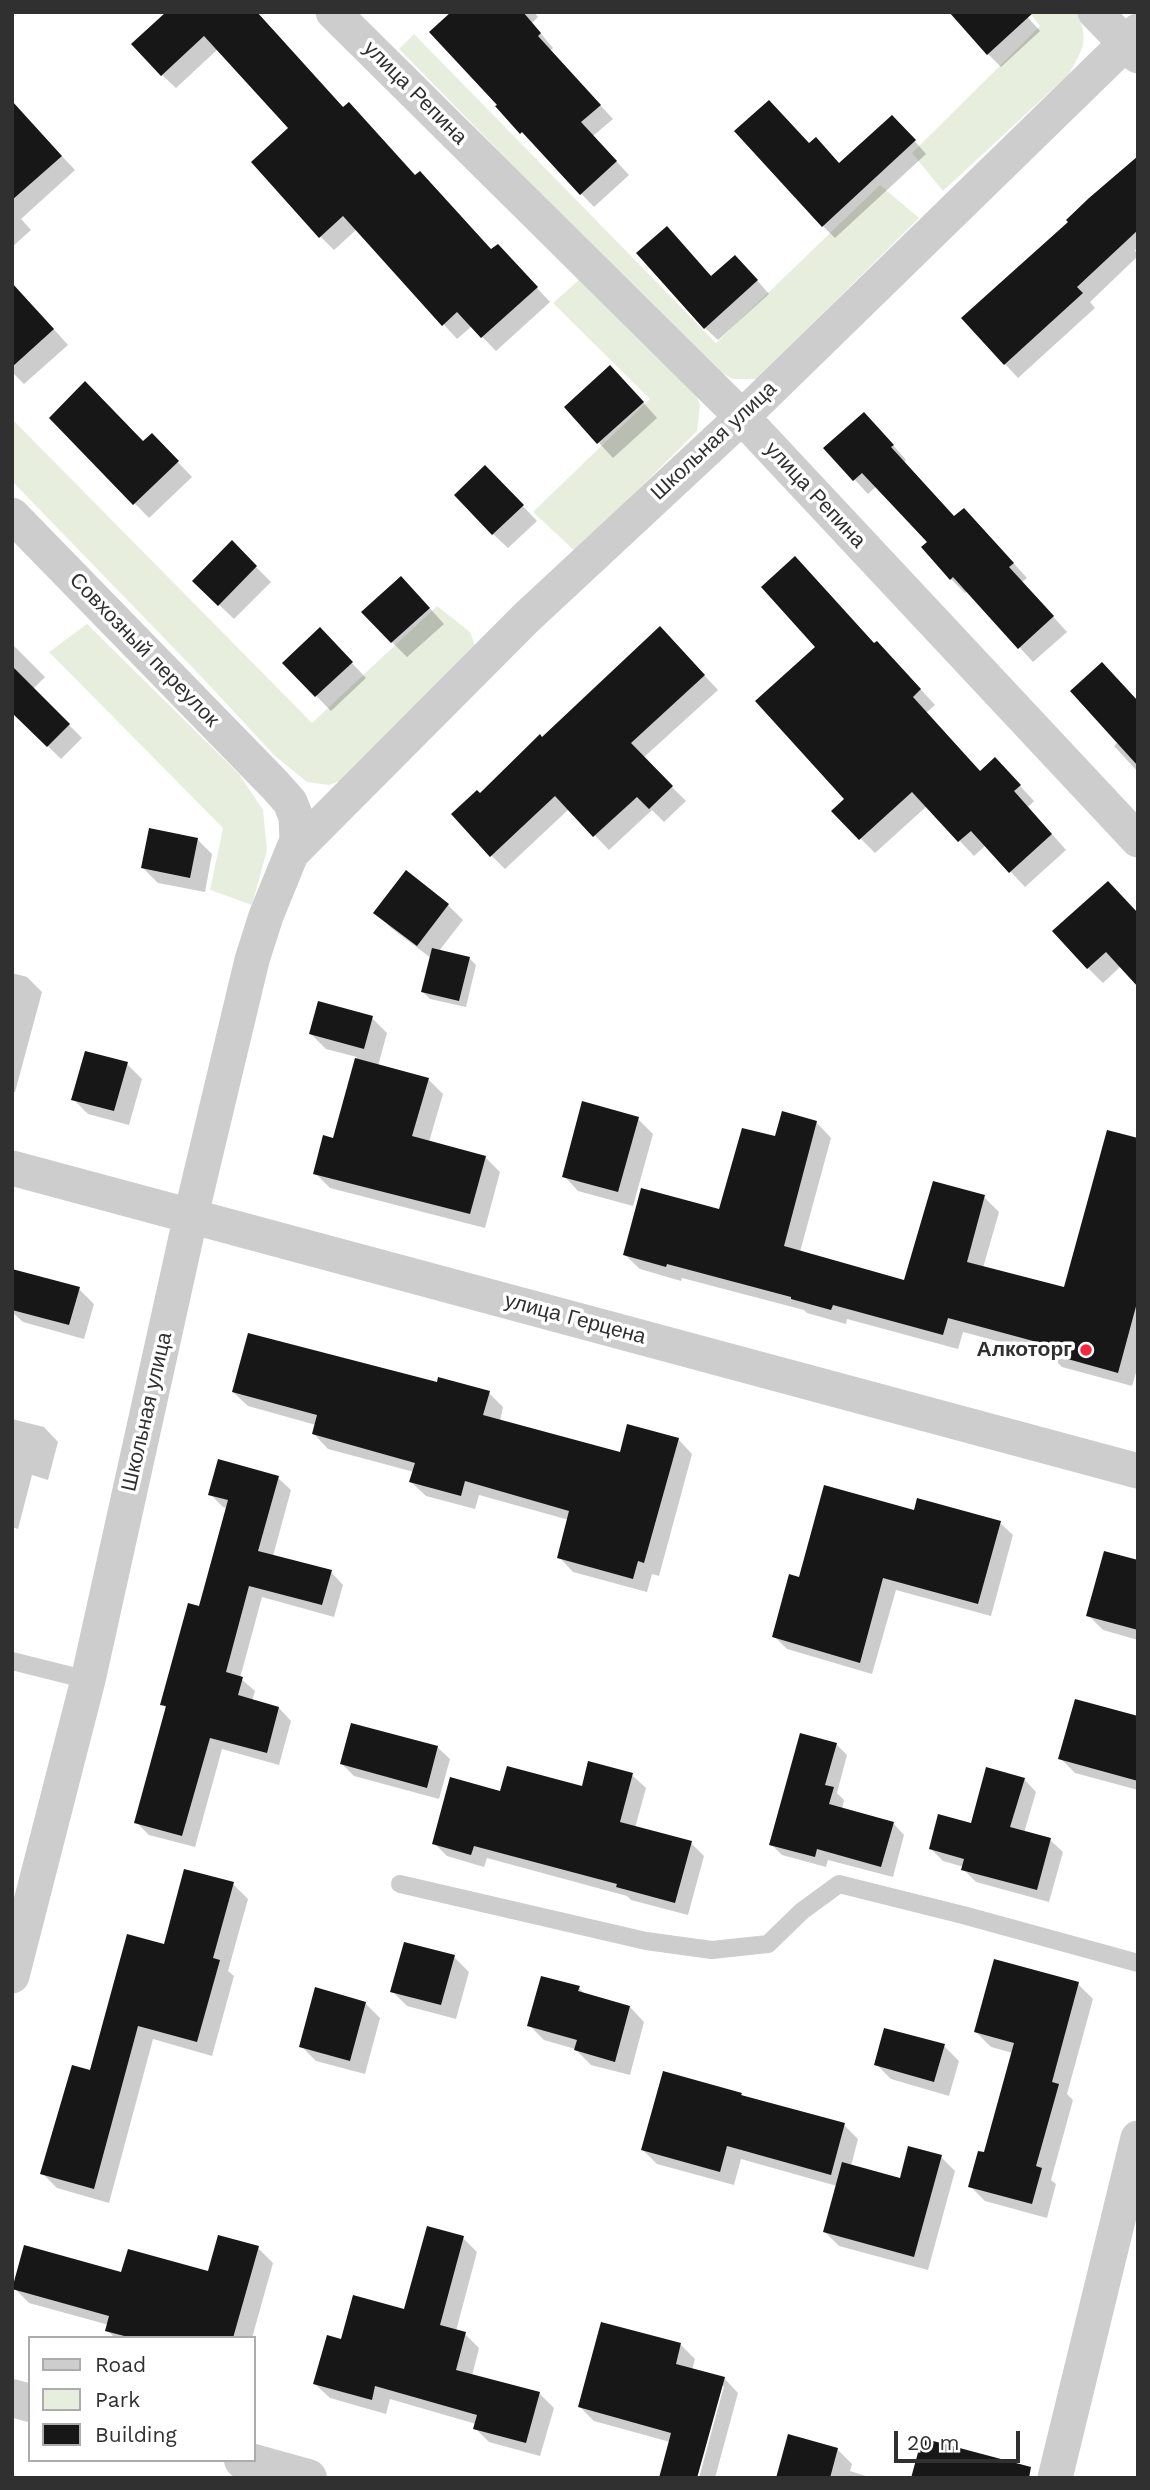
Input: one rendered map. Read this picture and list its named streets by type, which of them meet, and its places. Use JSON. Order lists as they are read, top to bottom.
{
  "streets": {
    "street": [
      "улица Репина",
      "Школьная улица",
      "Совхозный переулок",
      "улица Герцена"
    ]
  },
  "crossings": [
    ["улица Репина", "Школьная улица"],
    ["Школьная улица", "Совхозный переулок"],
    ["Школьная улица", "улица Герцена"]
  ],
  "places": ["Алкоторг"],
  "legend": ["Road", "Park", "Building"],
  "scale_bar": "20 m"
}
